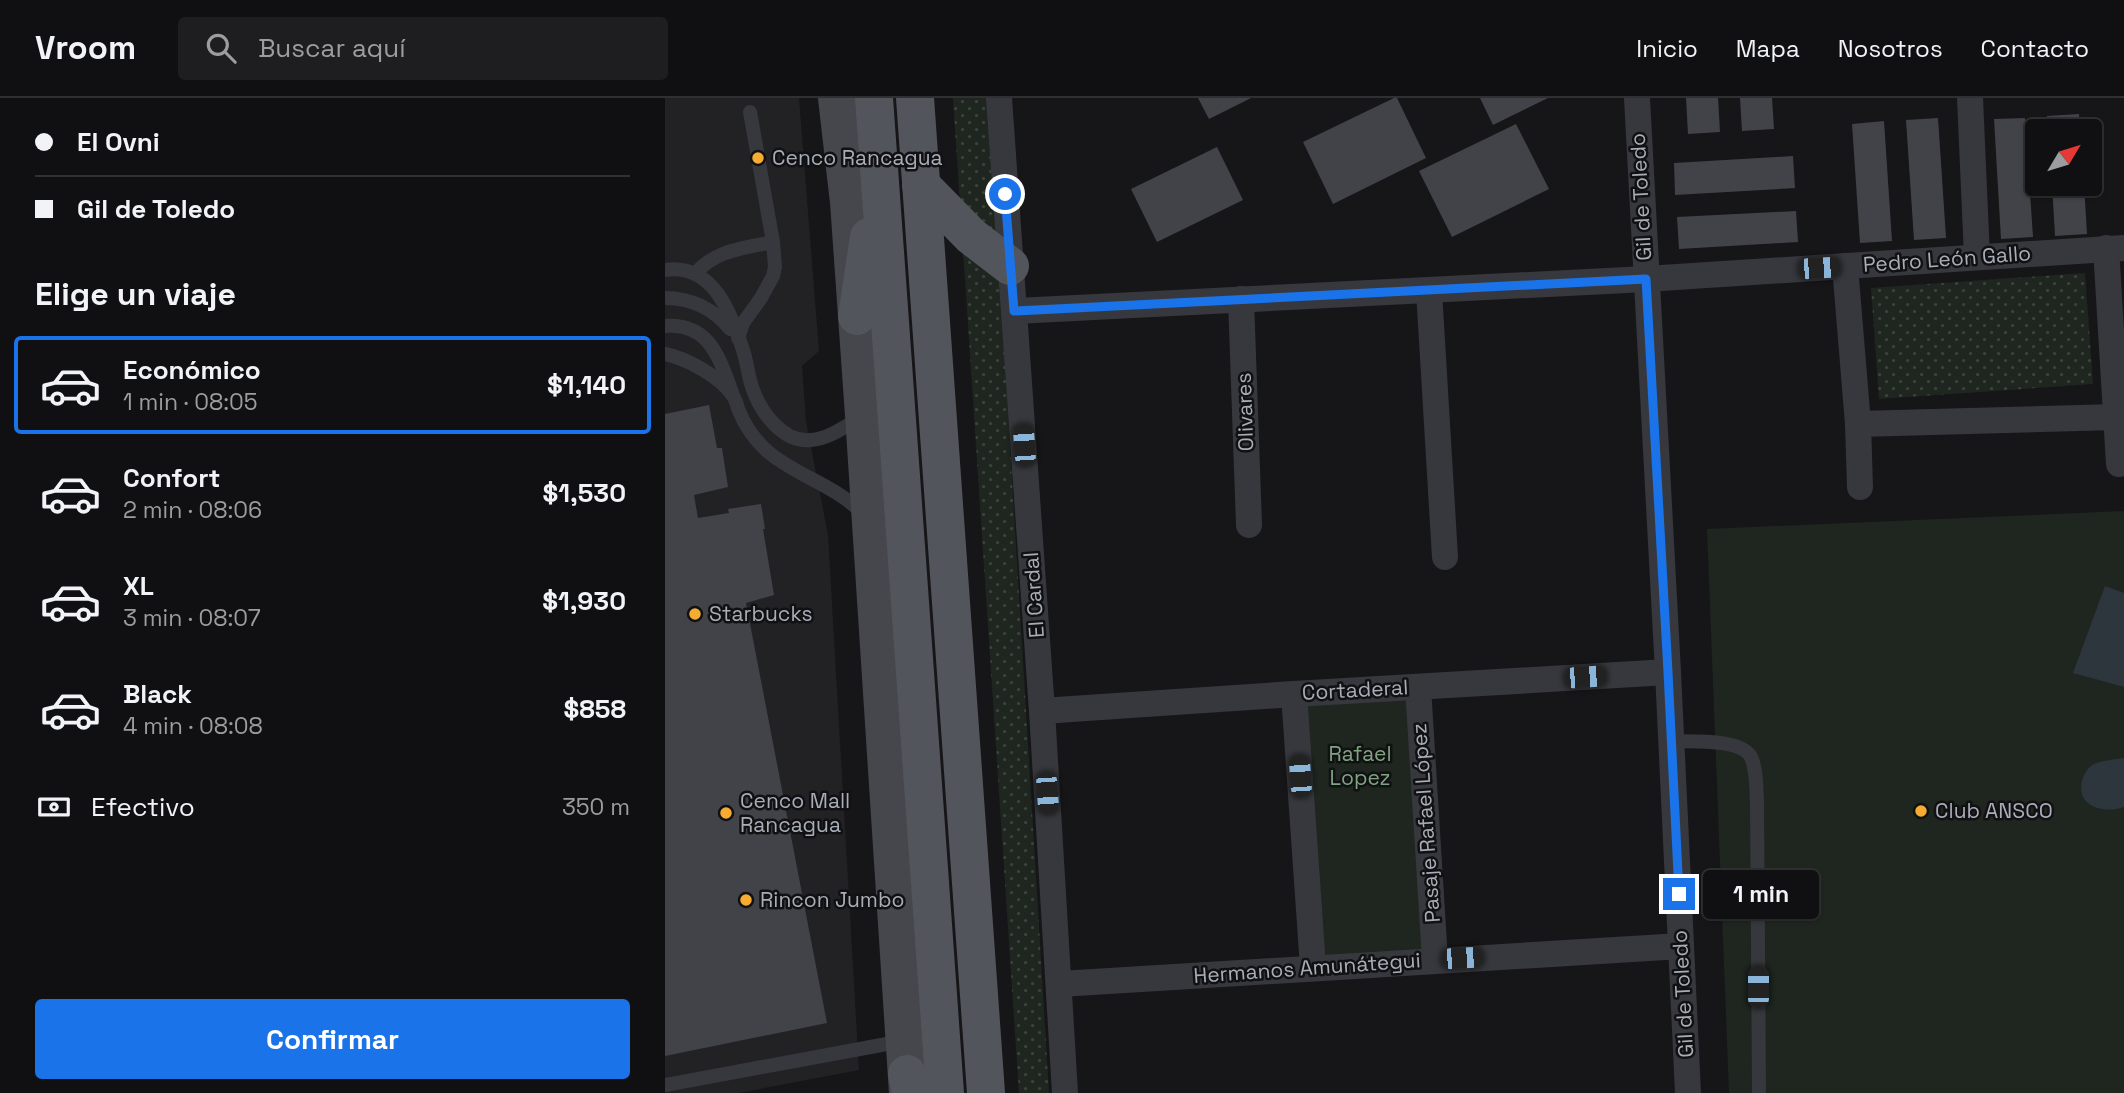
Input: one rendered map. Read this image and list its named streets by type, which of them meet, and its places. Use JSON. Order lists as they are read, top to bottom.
{
  "streets": {
    "street": [
      "Gil de Toledo",
      "Pedro León Gallo",
      "Olivares",
      "El Cardal",
      "Cortaderal",
      "Pasaje Rafael López",
      "Hermanos Amunátegui"
    ]
  },
  "crossings": [
    ["Gil de Toledo", "Pedro León Gallo"],
    ["Gil de Toledo", "Cortaderal"],
    ["Gil de Toledo", "Hermanos Amunátegui"],
    ["Pedro León Gallo", "Olivares"],
    ["Pedro León Gallo", "El Cardal"],
    ["El Cardal", "Cortaderal"],
    ["El Cardal", "Hermanos Amunátegui"],
    ["Cortaderal", "Pasaje Rafael López"],
    ["Pasaje Rafael López", "Hermanos Amunátegui"]
  ],
  "parks": ["Rafael Lopez"],
  "places": [
    "Cenco Rancagua",
    "Starbucks",
    "Club ANSCO",
    "Cenco Mall Rancagua",
    "Rincon Jumbo"
  ],
  "north": "top right",
  "page": {
    "header": "Vroom",
    "search": "Buscar aquí",
    "nav": [
      "Inicio",
      "Mapa",
      "Nosotros",
      "Contacto"
    ],
    "banner": ["El Ovni", "Gil de Toledo"],
    "heading": "Elige un viaje",
    "list": [
      {
        "name": "Económico",
        "note": "1 min · 08:05",
        "value": "$1,140"
      },
      {
        "name": "Confort",
        "note": "2 min · 08:06",
        "value": "$1,530"
      },
      {
        "name": "XL",
        "note": "3 min · 08:07",
        "value": "$1,930"
      },
      {
        "name": "Black",
        "note": "4 min · 08:08",
        "value": "$858"
      }
    ],
    "pay": ["Efectivo", "350 m"],
    "bubble": "1 min",
    "buttons": "Confirmar"
  }
}
